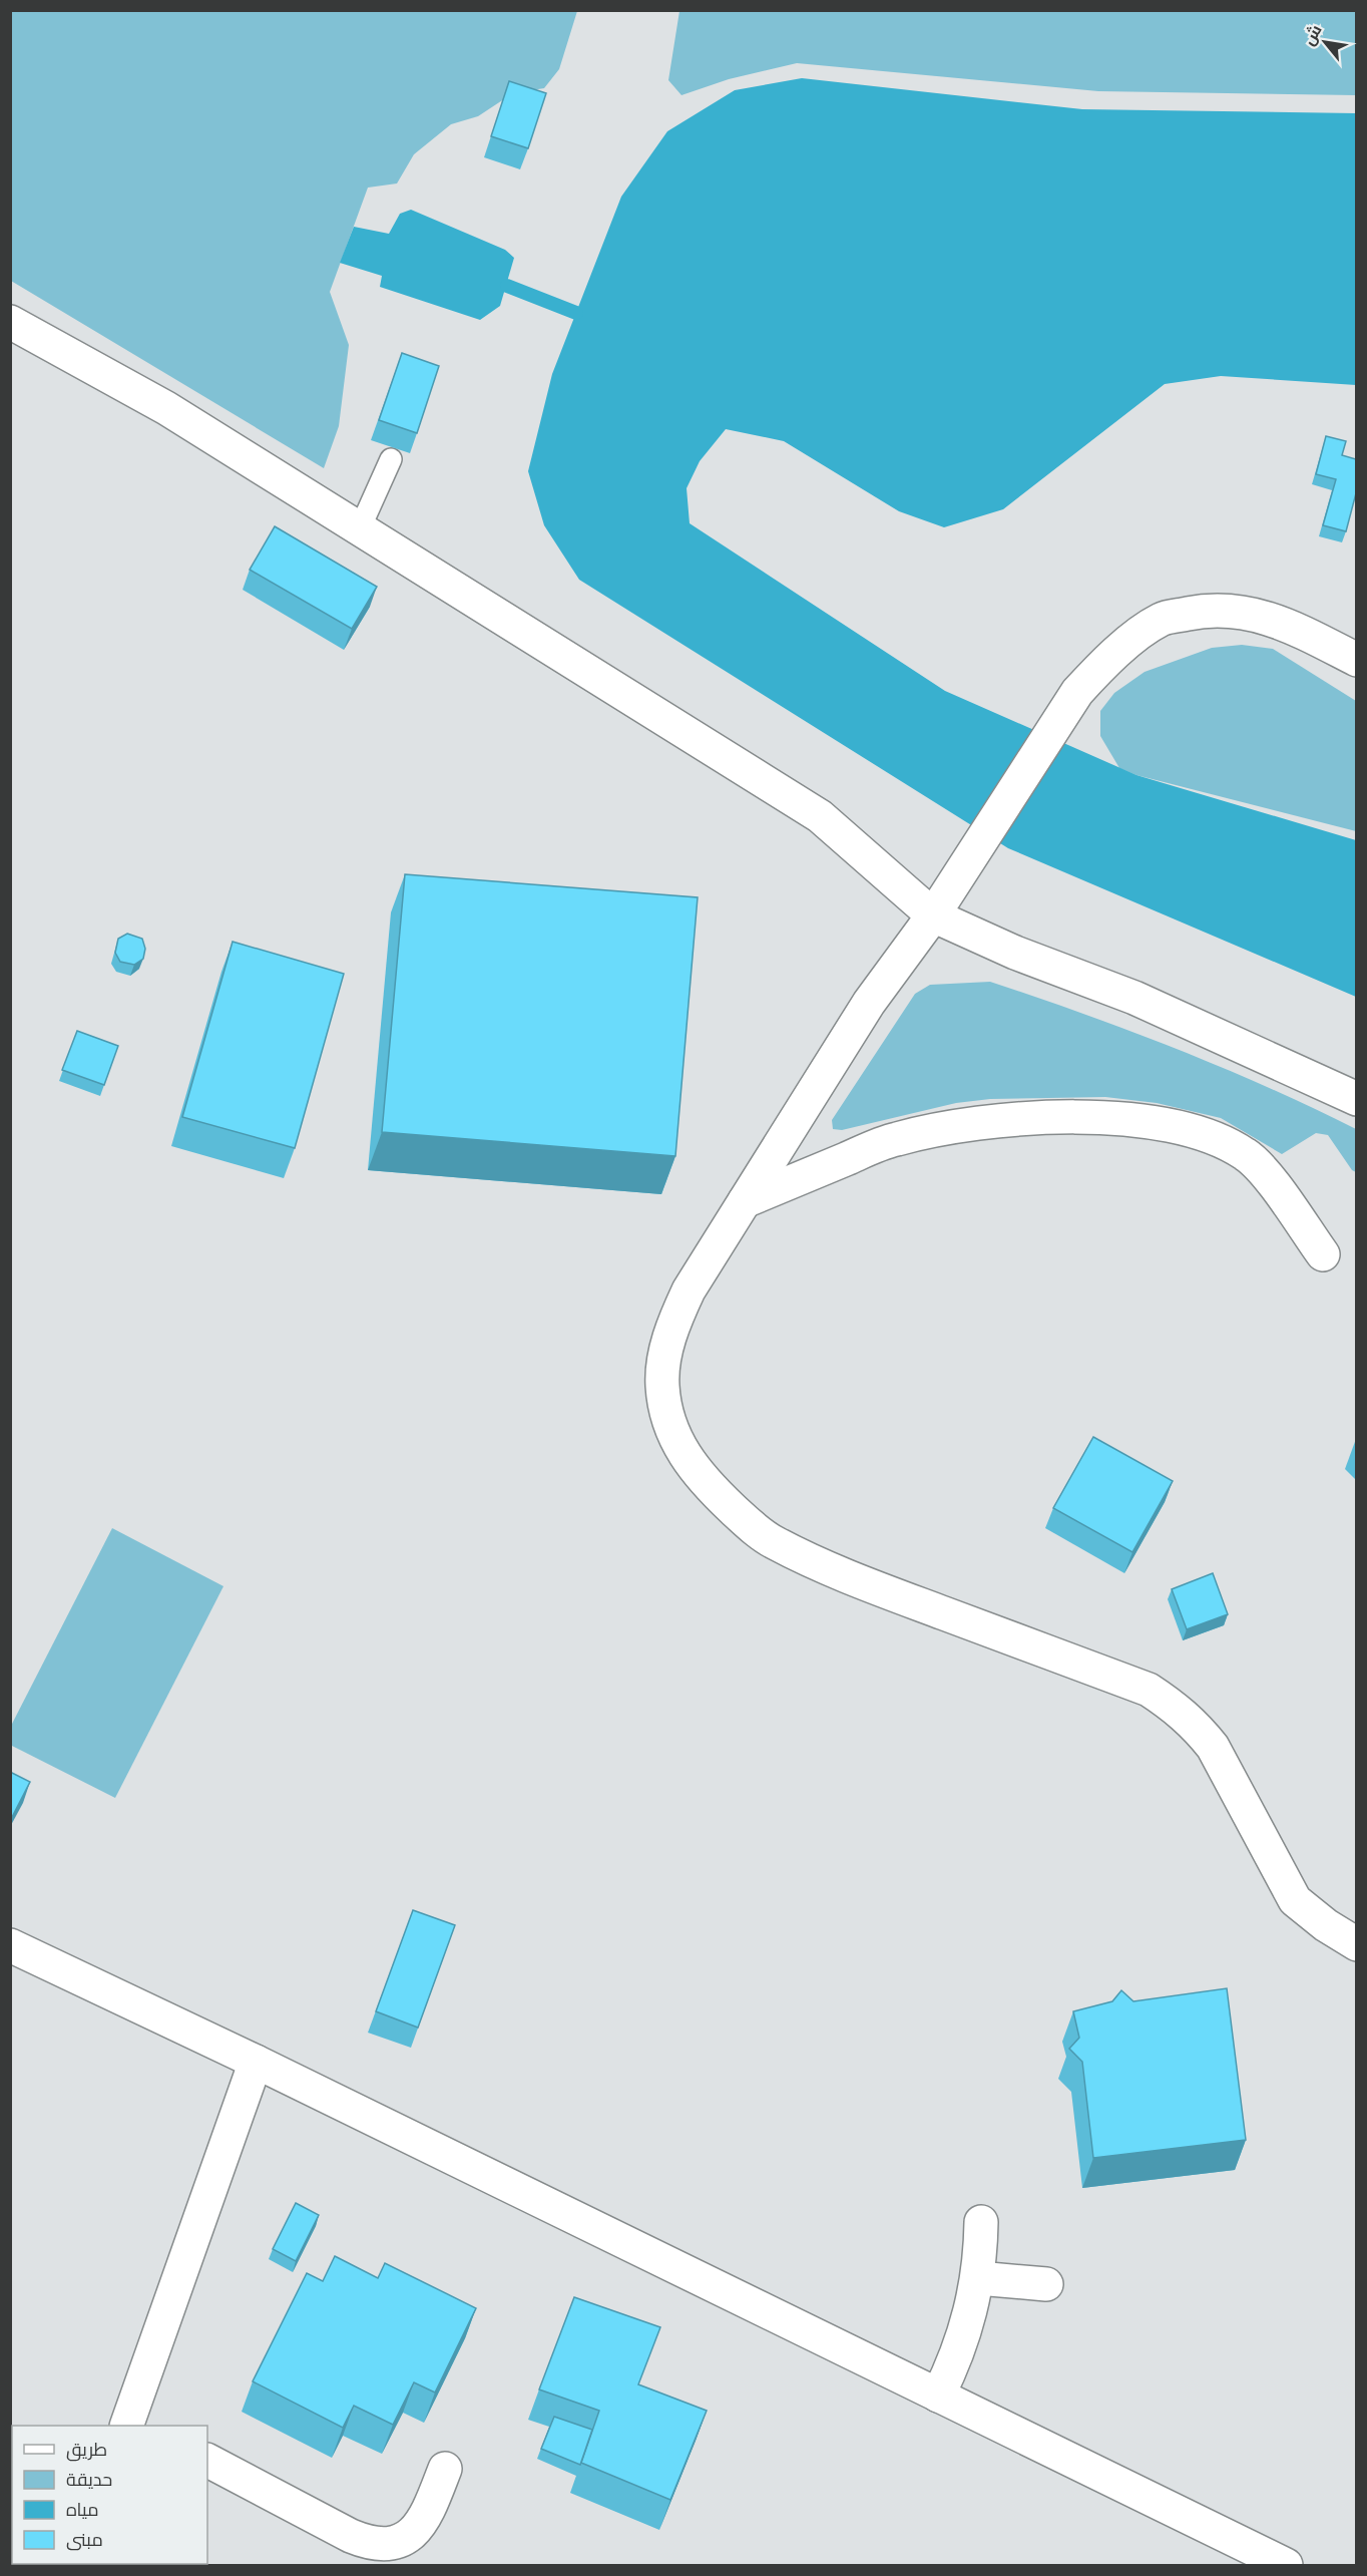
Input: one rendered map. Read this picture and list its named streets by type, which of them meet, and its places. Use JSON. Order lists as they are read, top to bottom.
{
  "legend": [
    "طريق",
    "حديقة",
    "مياه",
    "مبنى"
  ],
  "north": "top left"
}
